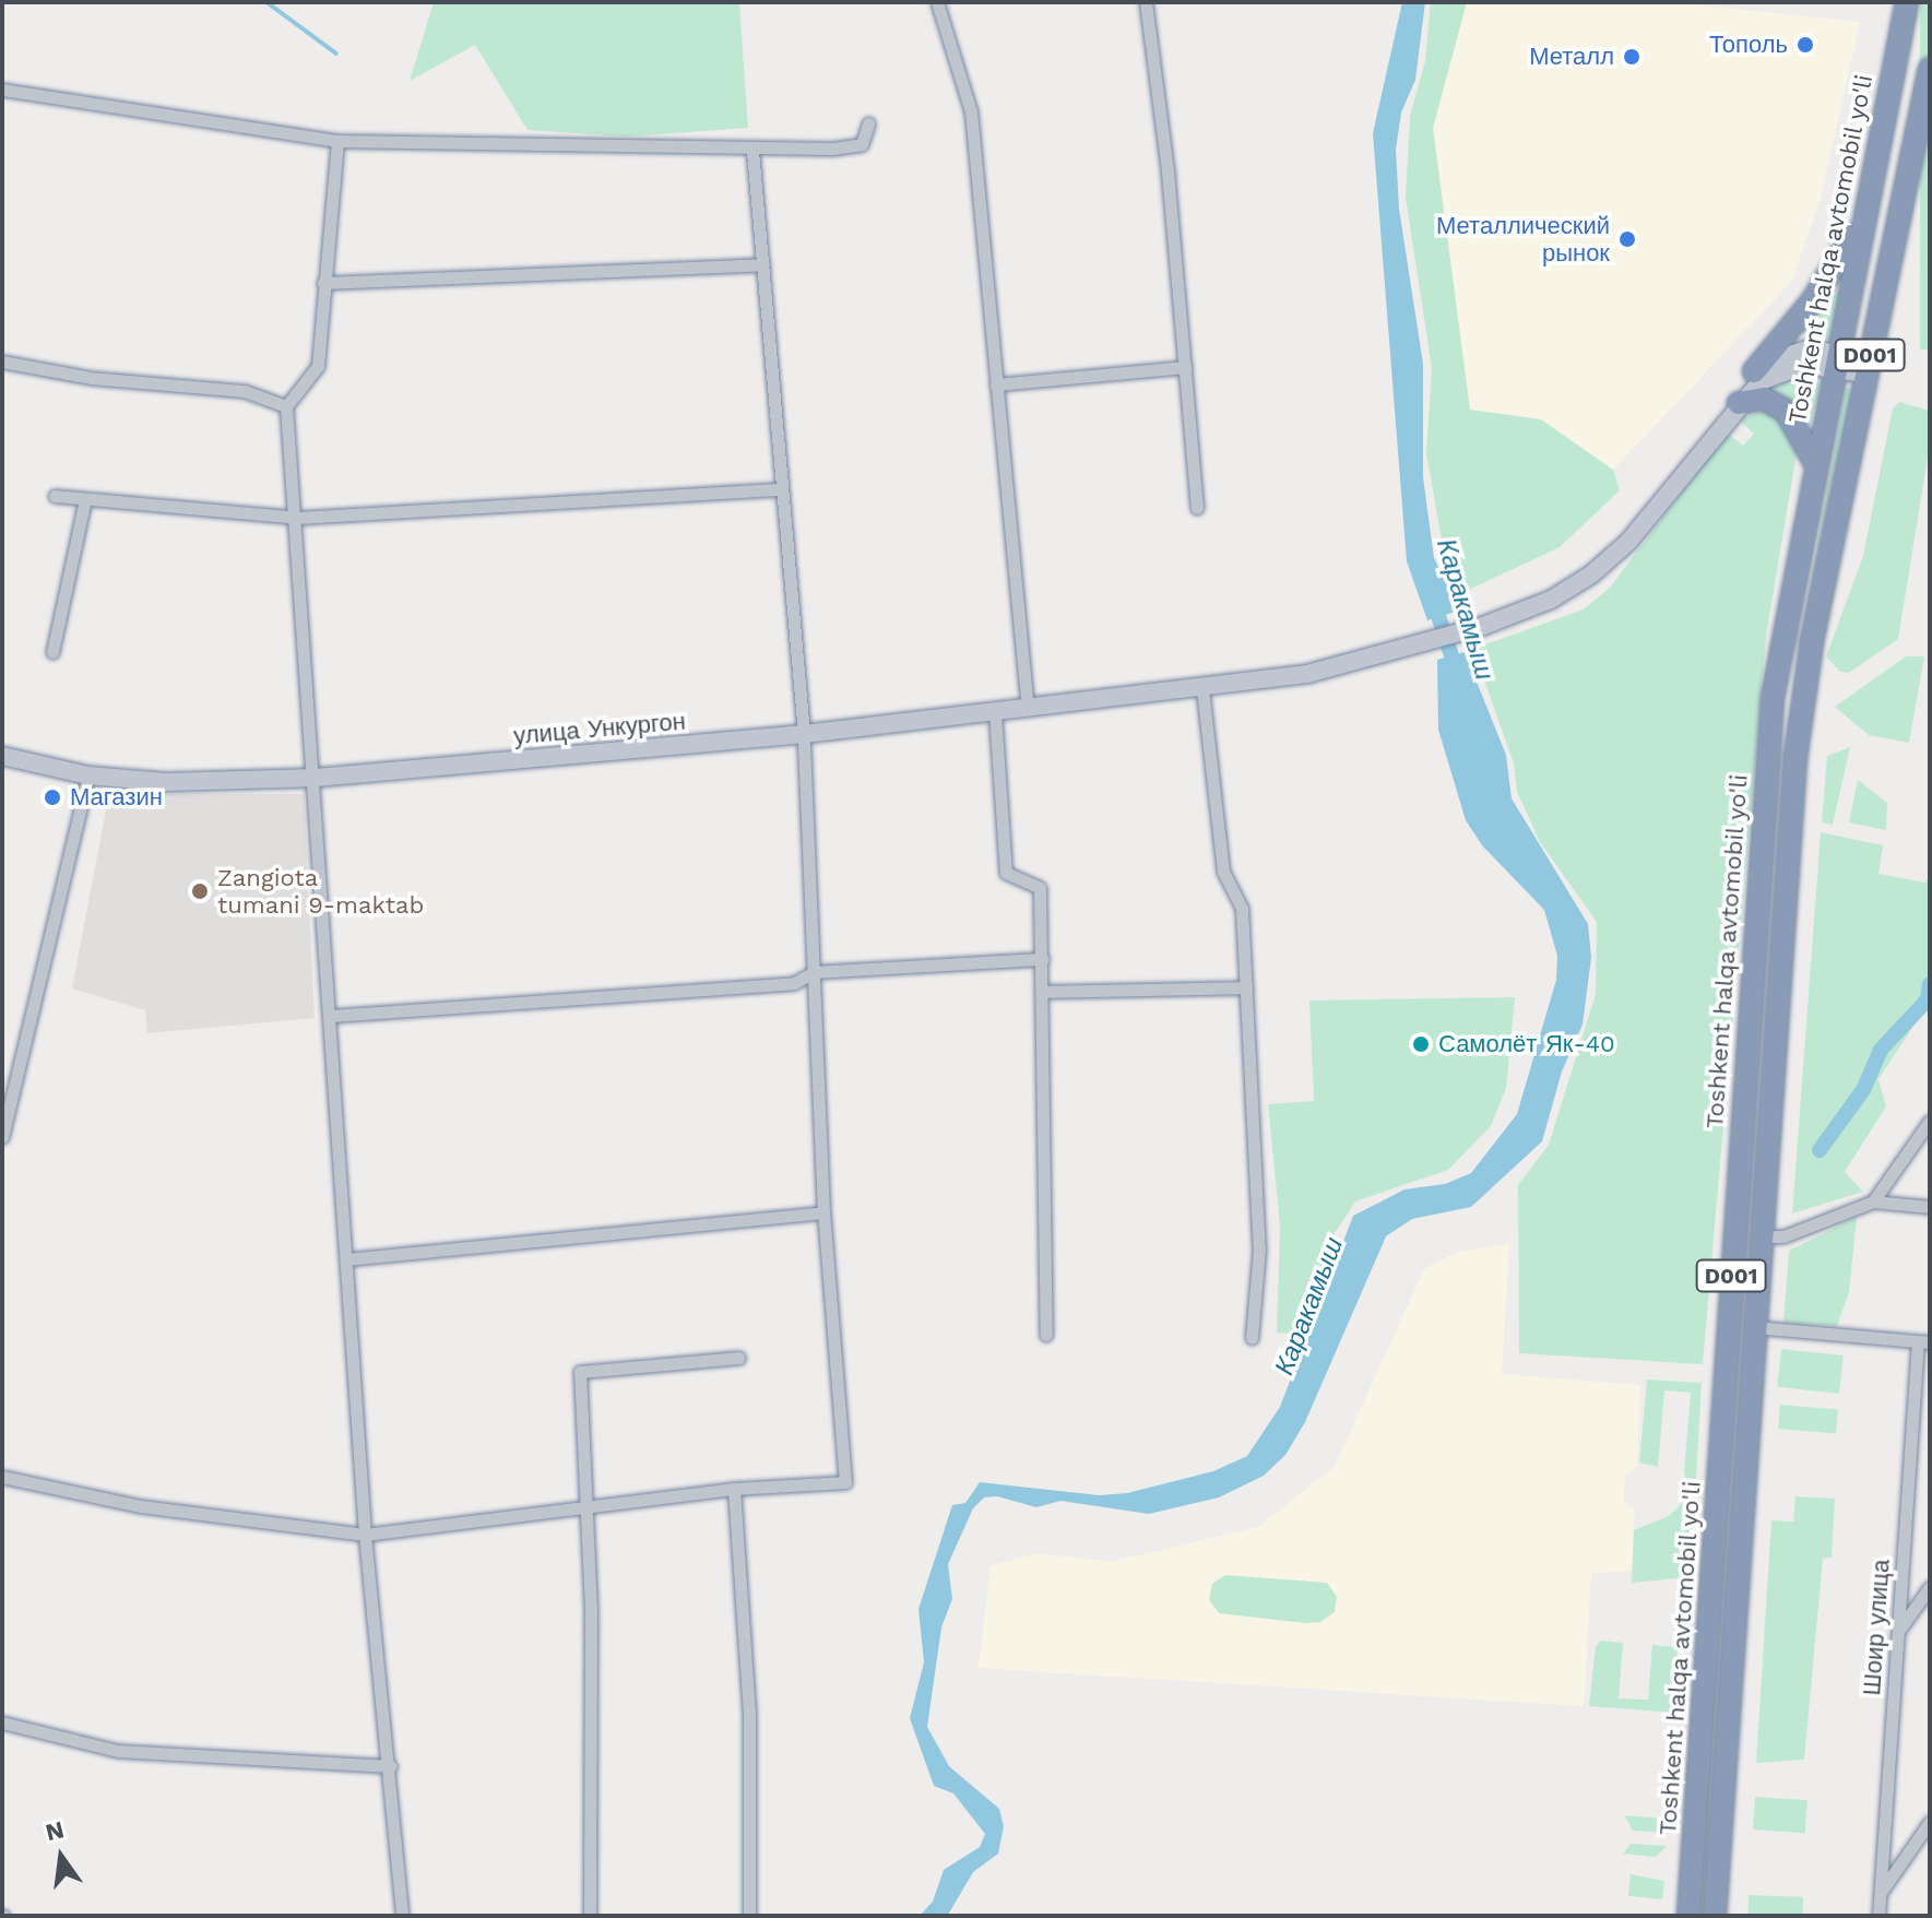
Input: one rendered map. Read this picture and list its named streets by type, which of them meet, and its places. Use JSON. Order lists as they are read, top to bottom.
{
  "streets": {
    "highway": ["Toshkent halqa avtomobil yo'li", "D001"],
    "main road": ["улица Ункургон"],
    "street": ["Шоир улица"]
  },
  "crossings": [
    ["D001", "Шоир улица"]
  ],
  "water": ["Каракамыш"],
  "places": [
    "Тополь",
    "Металл",
    "Металлический рынок",
    "Магазин",
    "Zangiota tumani 9-maktab",
    "Самолёт Як-40"
  ],
  "north": "top"
}
